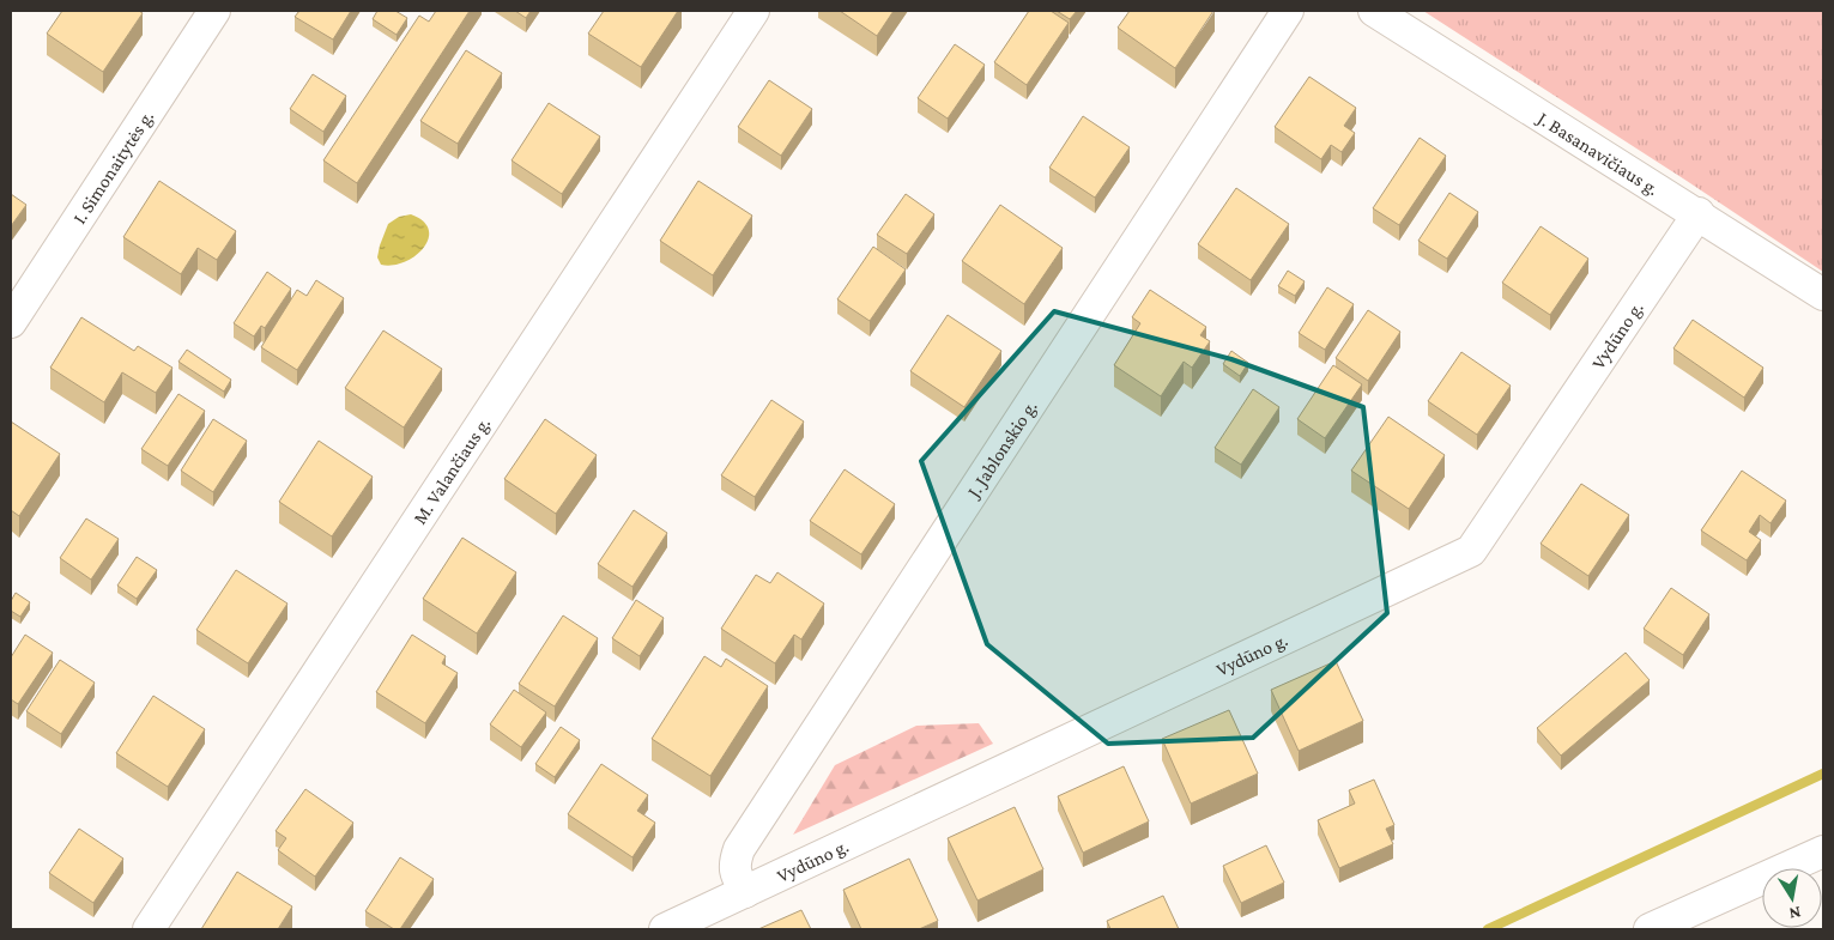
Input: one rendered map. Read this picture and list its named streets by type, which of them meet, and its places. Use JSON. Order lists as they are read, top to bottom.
{
  "streets": {
    "street": [
      "J. Basanavičiaus g.",
      "I. Simonaitytės g.",
      "Vydūno g.",
      "J. Jablonskio g.",
      "M. Valančiaus g."
    ]
  },
  "crossings": [
    ["J. Basanavičiaus g.", "Vydūno g."],
    ["Vydūno g.", "J. Jablonskio g."]
  ],
  "north": "bottom"
}
